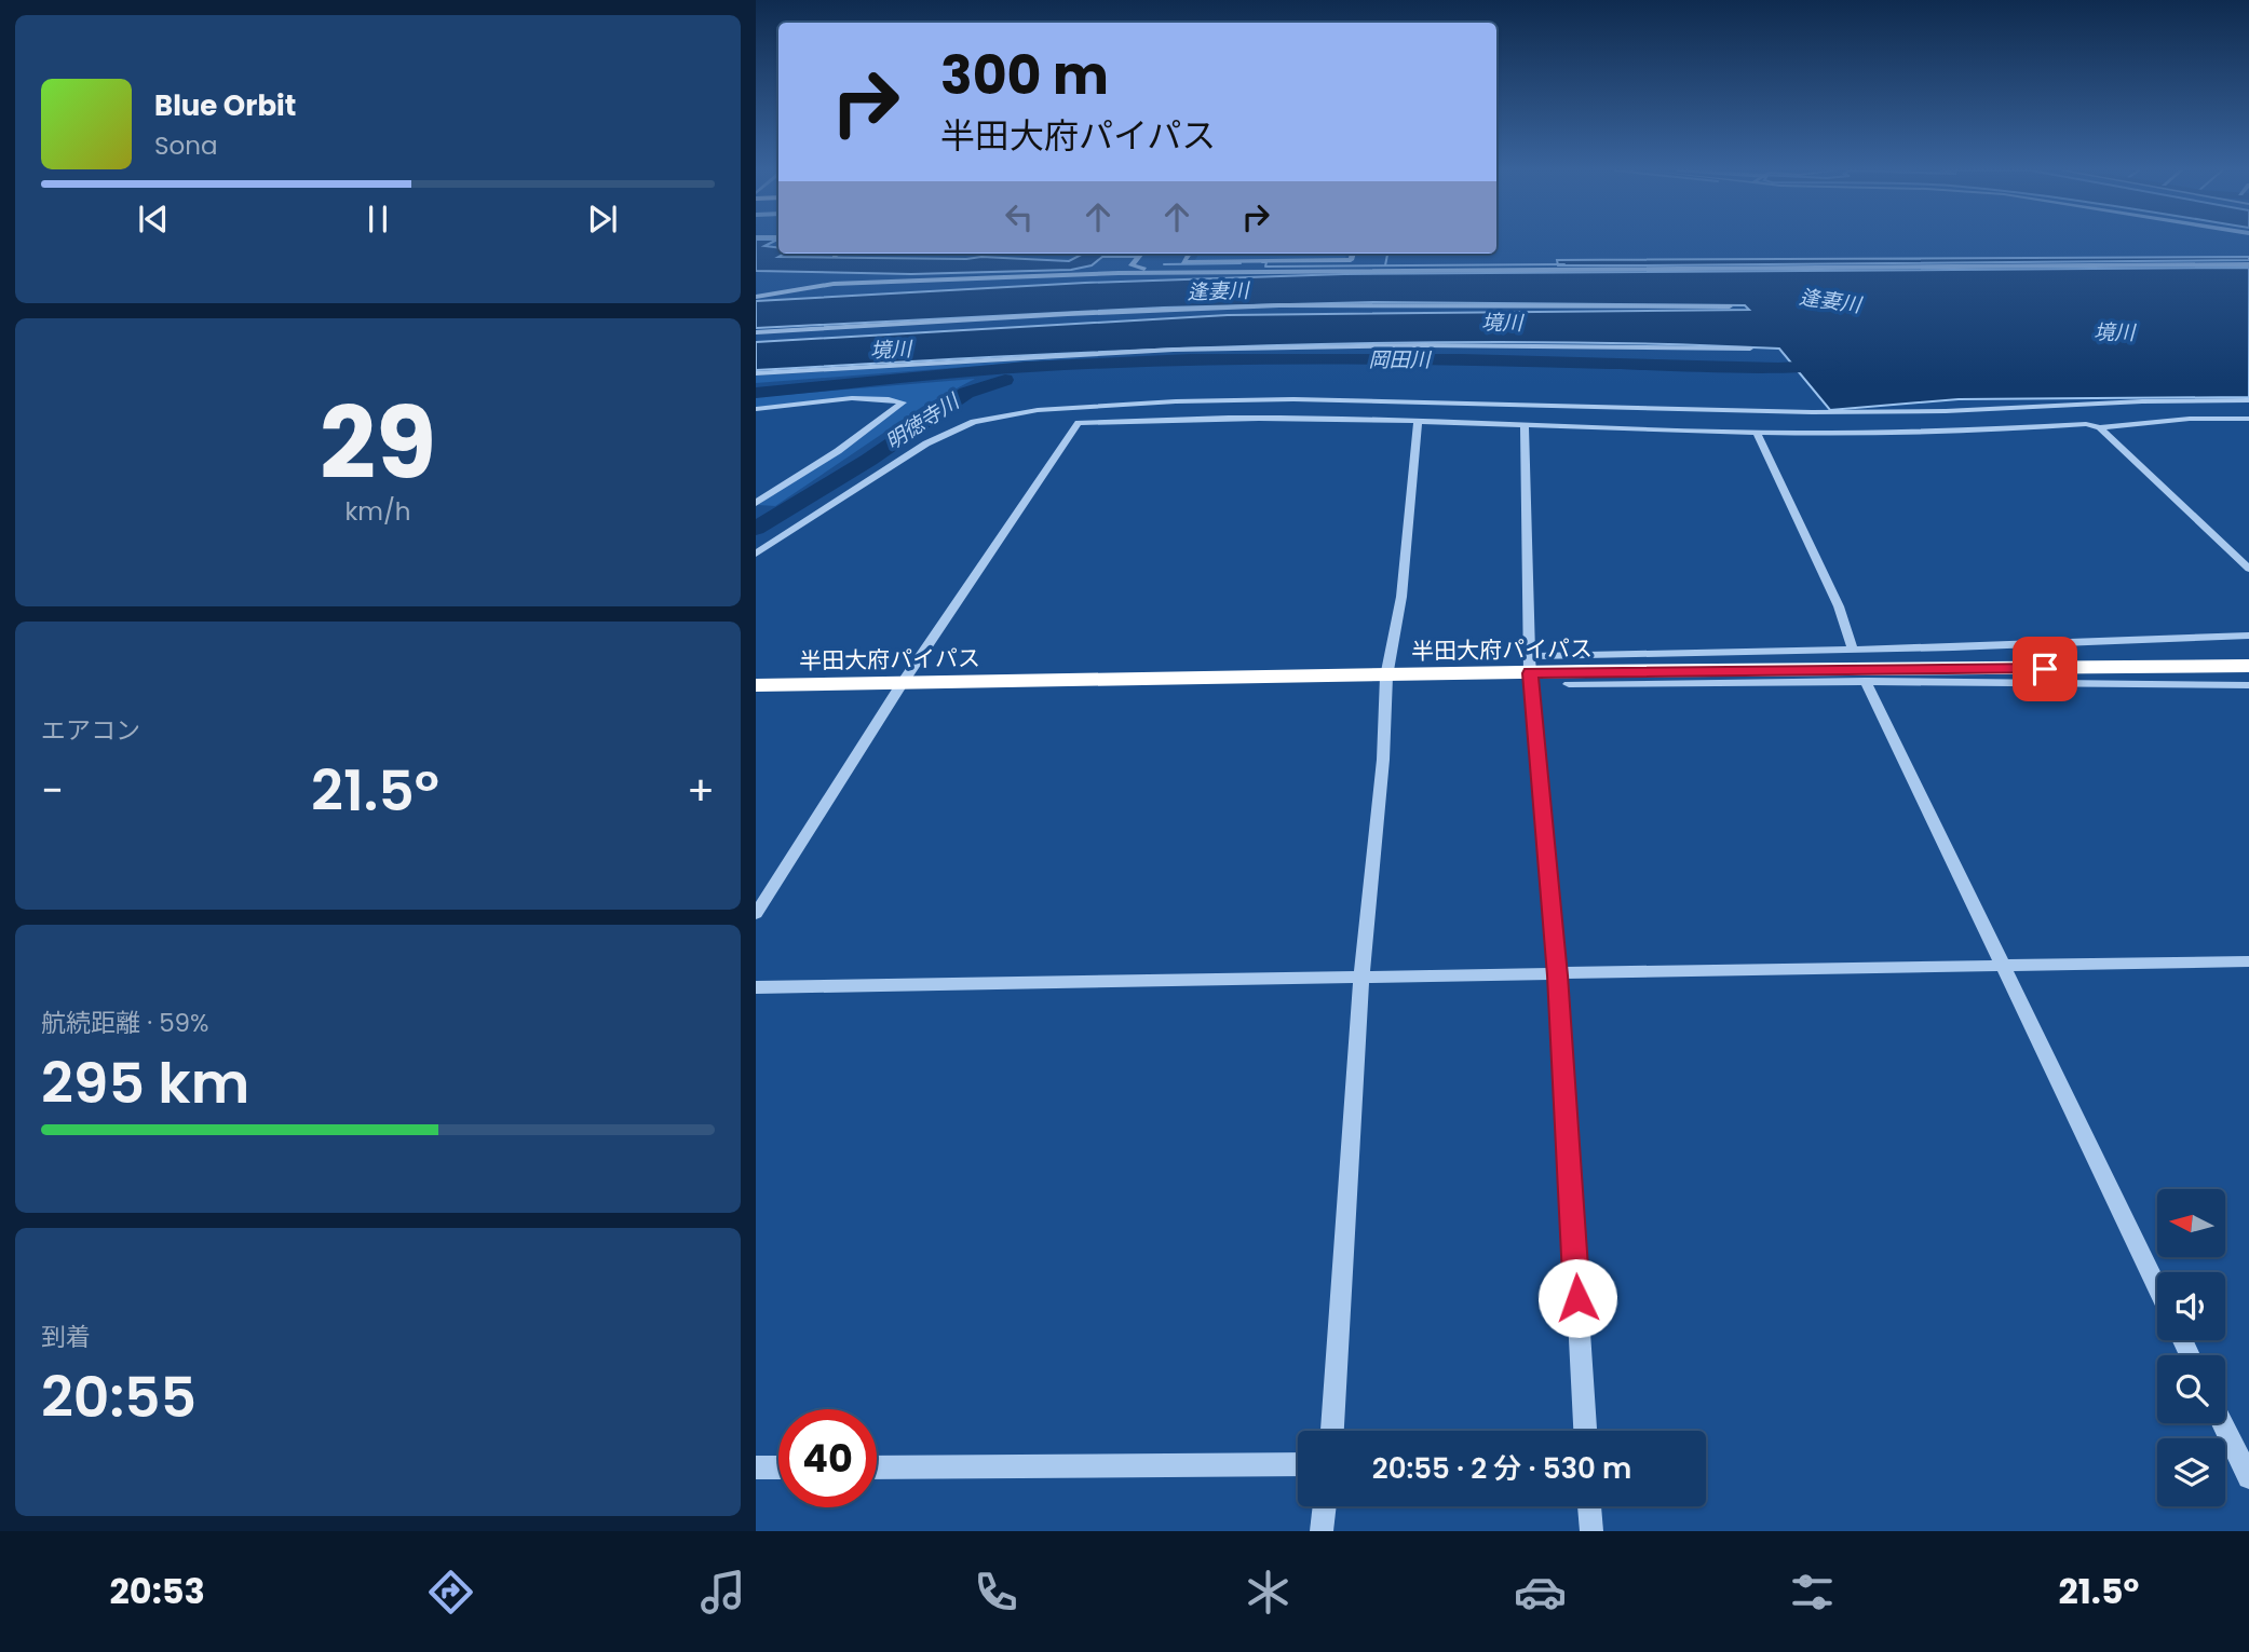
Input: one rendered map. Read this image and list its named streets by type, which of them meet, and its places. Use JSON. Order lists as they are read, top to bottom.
{
  "streets": {
    "highway": ["半田大府パイパス"]
  },
  "water": [
    "逢妻川",
    "境川",
    "岡田川",
    "明徳寺川"
  ],
  "north": "left",
  "page": {
    "turn": ["300 m", "半田大府パイパス"],
    "song": ["Blue Orbit", "Sona"],
    "tile": [
      ["29", "km/h"],
      "エアコン",
      ["航続距離 · 59%", "295 km"],
      ["到着", "20:55"]
    ],
    "heat": ["−", "21.5°", "+"],
    "limit": "40",
    "trip": "20:55 · 2 分 · 530 m",
    "tabs": ["20:53", "21.5°"]
  }
}
